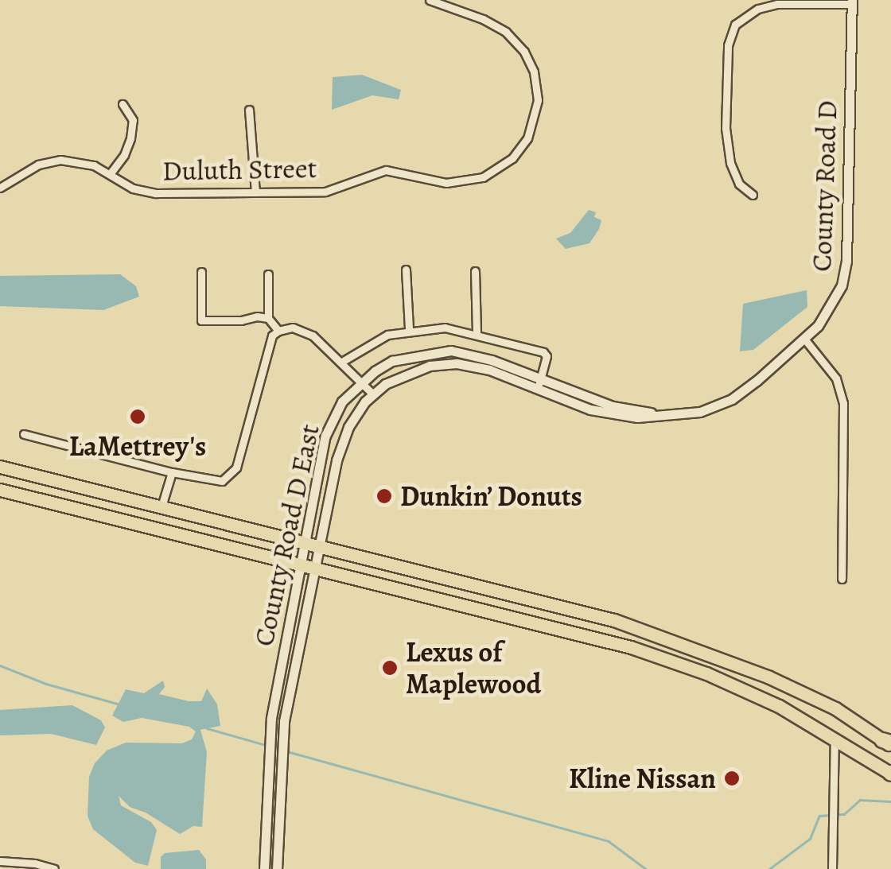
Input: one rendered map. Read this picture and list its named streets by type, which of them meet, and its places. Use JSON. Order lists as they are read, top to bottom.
{
  "streets": {
    "street": ["Duluth Street", "County Road D", "County Road D East"]
  },
  "crossings": [
    ["County Road D", "County Road D East"]
  ],
  "places": [
    "LaMettrey's",
    "Dunkin’ Donuts",
    "Lexus of Maplewood",
    "Kline Nissan"
  ]
}
